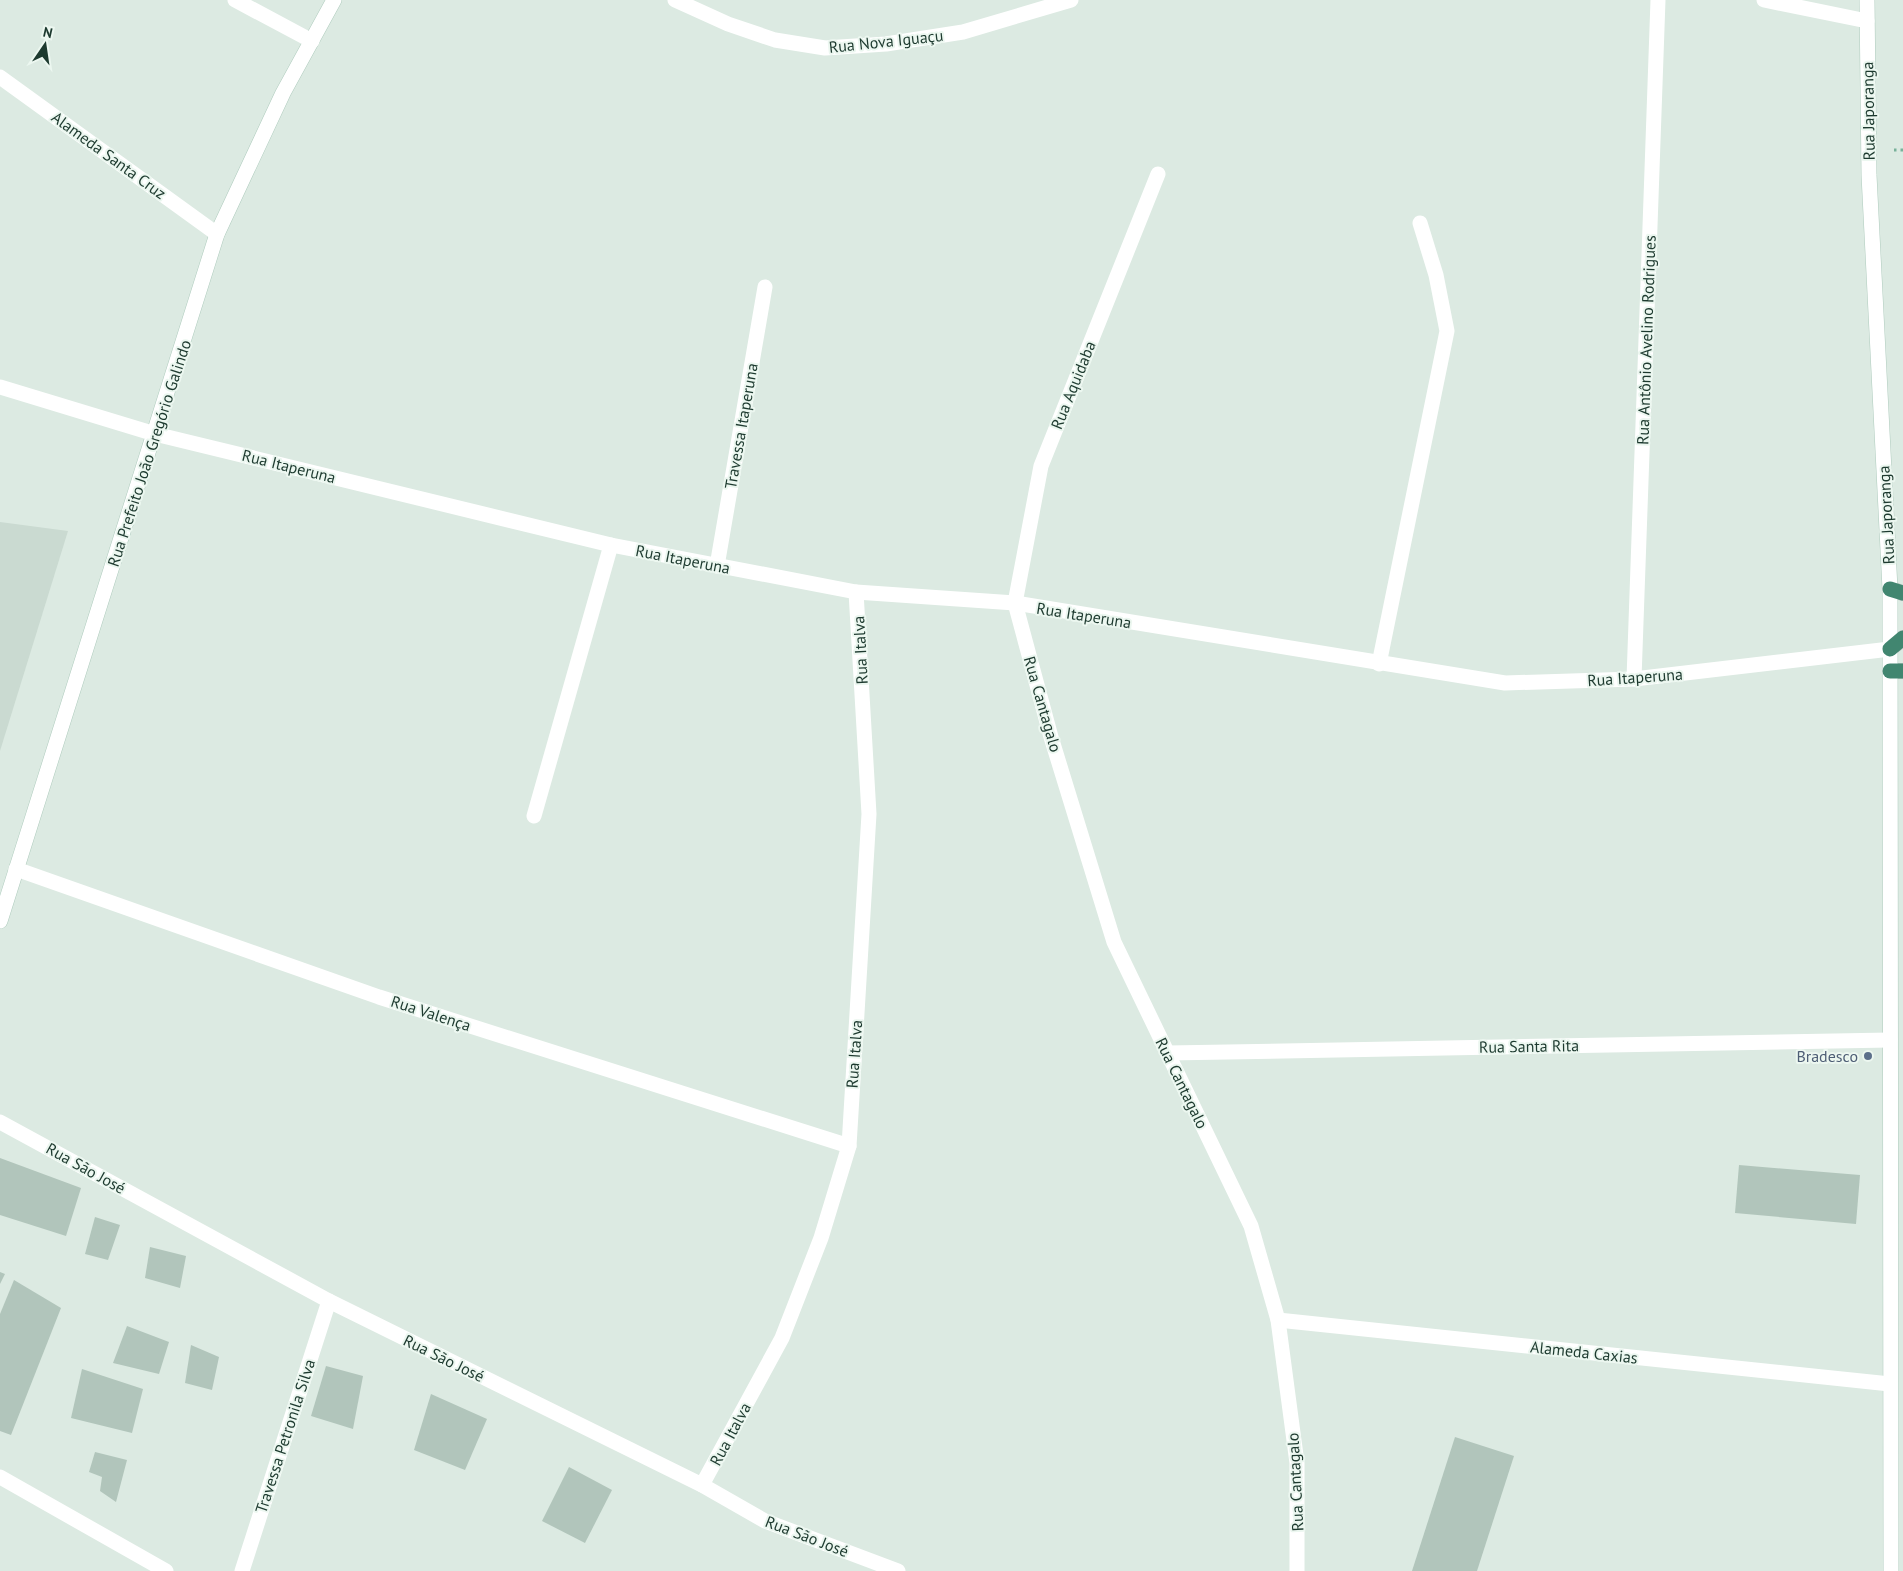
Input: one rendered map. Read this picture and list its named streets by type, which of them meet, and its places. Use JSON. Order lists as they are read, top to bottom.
{
  "streets": {
    "street": [
      "Rua Nova Iguaçu",
      "Rua Japoranga",
      "Alameda Santa Cruz",
      "Rua Antônio Avelino Rodrigues",
      "Rua Aquidaba",
      "Travessa Itaperuna",
      "Rua Prefeito João Gregório Galindo",
      "Rua Itaperuna",
      "Rua Italva",
      "Rua Cantagalo",
      "Rua Valença",
      "Rua Santa Rita",
      "Rua São José",
      "Alameda Caxias",
      "Travessa Petronila Silva"
    ]
  },
  "crossings": [
    ["Rua Japoranga", "Rua Itaperuna"],
    ["Rua Japoranga", "Rua Santa Rita"],
    ["Rua Japoranga", "Alameda Caxias"],
    ["Alameda Santa Cruz", "Rua Prefeito João Gregório Galindo"],
    ["Rua Antônio Avelino Rodrigues", "Rua Itaperuna"],
    ["Rua Aquidaba", "Rua Itaperuna"],
    ["Rua Aquidaba", "Rua Cantagalo"],
    ["Travessa Itaperuna", "Rua Itaperuna"],
    ["Rua Prefeito João Gregório Galindo", "Rua Itaperuna"],
    ["Rua Prefeito João Gregório Galindo", "Rua Valença"],
    ["Rua Itaperuna", "Rua Italva"],
    ["Rua Itaperuna", "Rua Cantagalo"],
    ["Rua Italva", "Rua Valença"],
    ["Rua Italva", "Rua São José"],
    ["Rua Cantagalo", "Rua Santa Rita"],
    ["Rua Cantagalo", "Alameda Caxias"],
    ["Rua São José", "Travessa Petronila Silva"]
  ],
  "places": ["Bradesco"],
  "north": "top"
}
